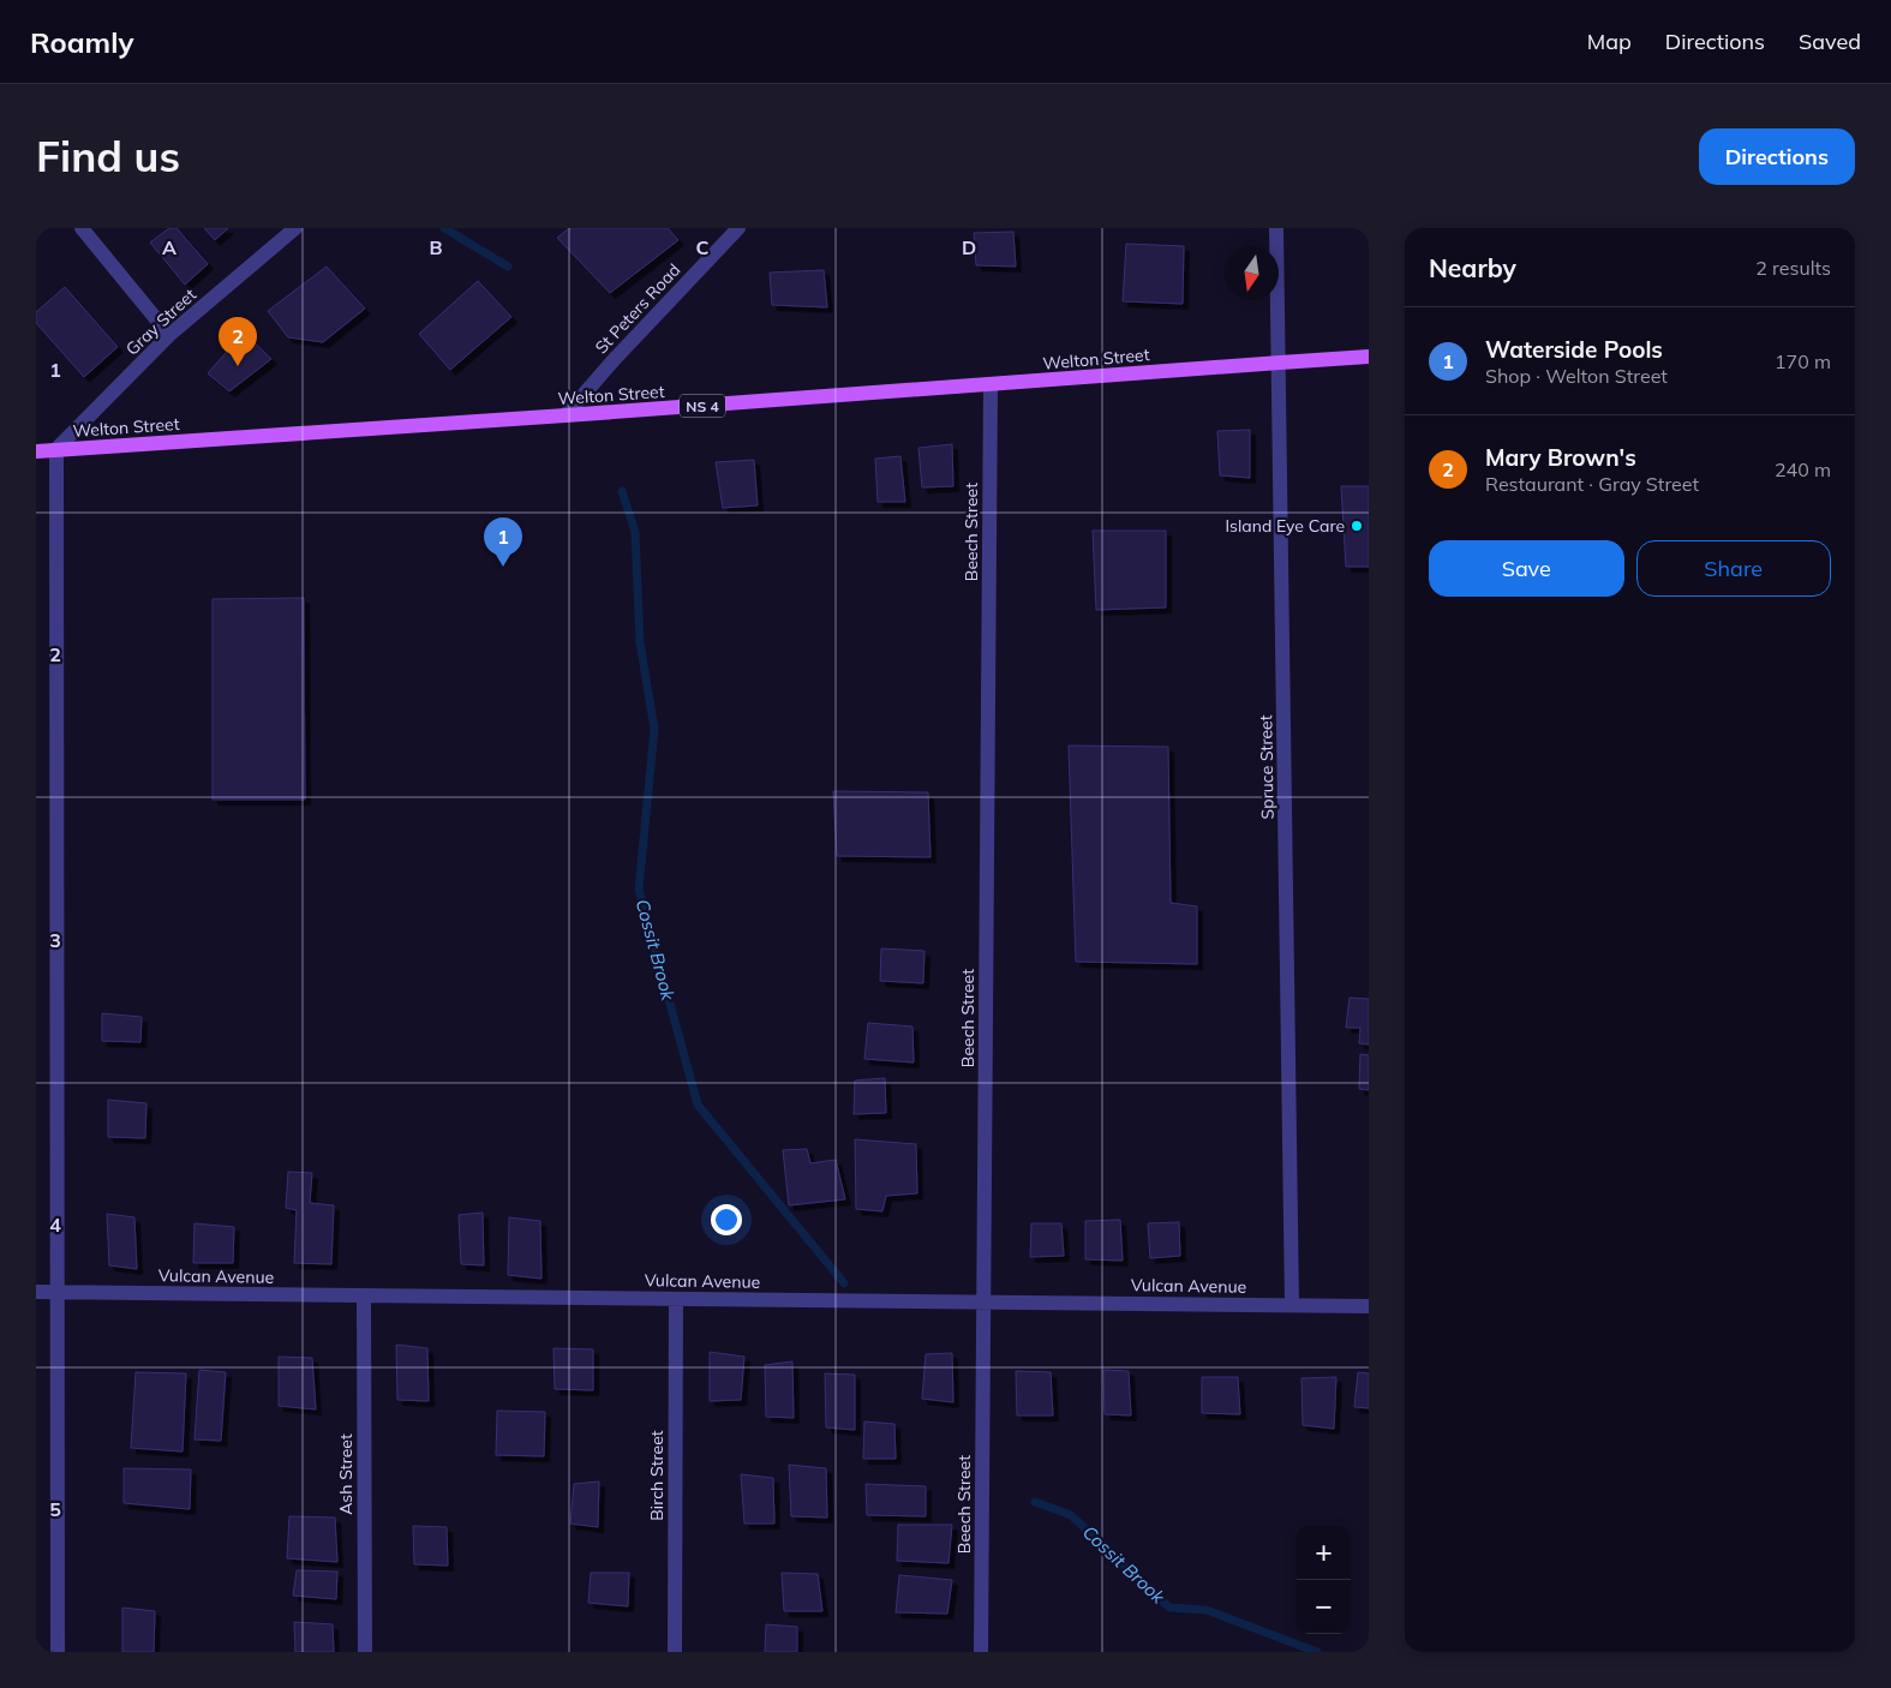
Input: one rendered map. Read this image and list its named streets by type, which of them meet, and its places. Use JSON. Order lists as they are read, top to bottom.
{
  "streets": {
    "main road": ["Welton Street", "NS 4"],
    "street": [
      "St Peters Road",
      "Gray Street",
      "Beech Street",
      "Spruce Street",
      "Vulcan Avenue",
      "Ash Street",
      "Birch Street"
    ]
  },
  "crossings": [
    ["St Peters Road", "Welton Street"],
    ["Gray Street", "Welton Street"],
    ["Welton Street", "Beech Street"],
    ["Welton Street", "Spruce Street"],
    ["Beech Street", "Vulcan Avenue"],
    ["Spruce Street", "Vulcan Avenue"],
    ["Vulcan Avenue", "Ash Street"],
    ["Vulcan Avenue", "Birch Street"]
  ],
  "water": ["Cossit Brook"],
  "places": ["Island Eye Care"],
  "north": "bottom",
  "page": {
    "header": "Roamly",
    "nav": ["Map", "Directions", "Saved"],
    "buttons": [
      "Directions",
      ["Save", "Share"]
    ],
    "title": "Find us",
    "heading": ["Nearby", "2 results"],
    "list": [
      {
        "mark": "1",
        "name": "Waterside Pools",
        "note": "Shop · Welton Street",
        "value": "170 m"
      },
      {
        "mark": "2",
        "name": "Mary Brown's",
        "note": "Restaurant · Gray Street",
        "value": "240 m"
      }
    ],
    "pins": ["2", "1"],
    "map_buttons": ["+", "−"]
  },
  "grid": {
    "columns": [
      "A",
      "B",
      "C",
      "D"
    ],
    "rows": [
      "1",
      "2",
      "3",
      "4",
      "5"
    ]
  }
}
